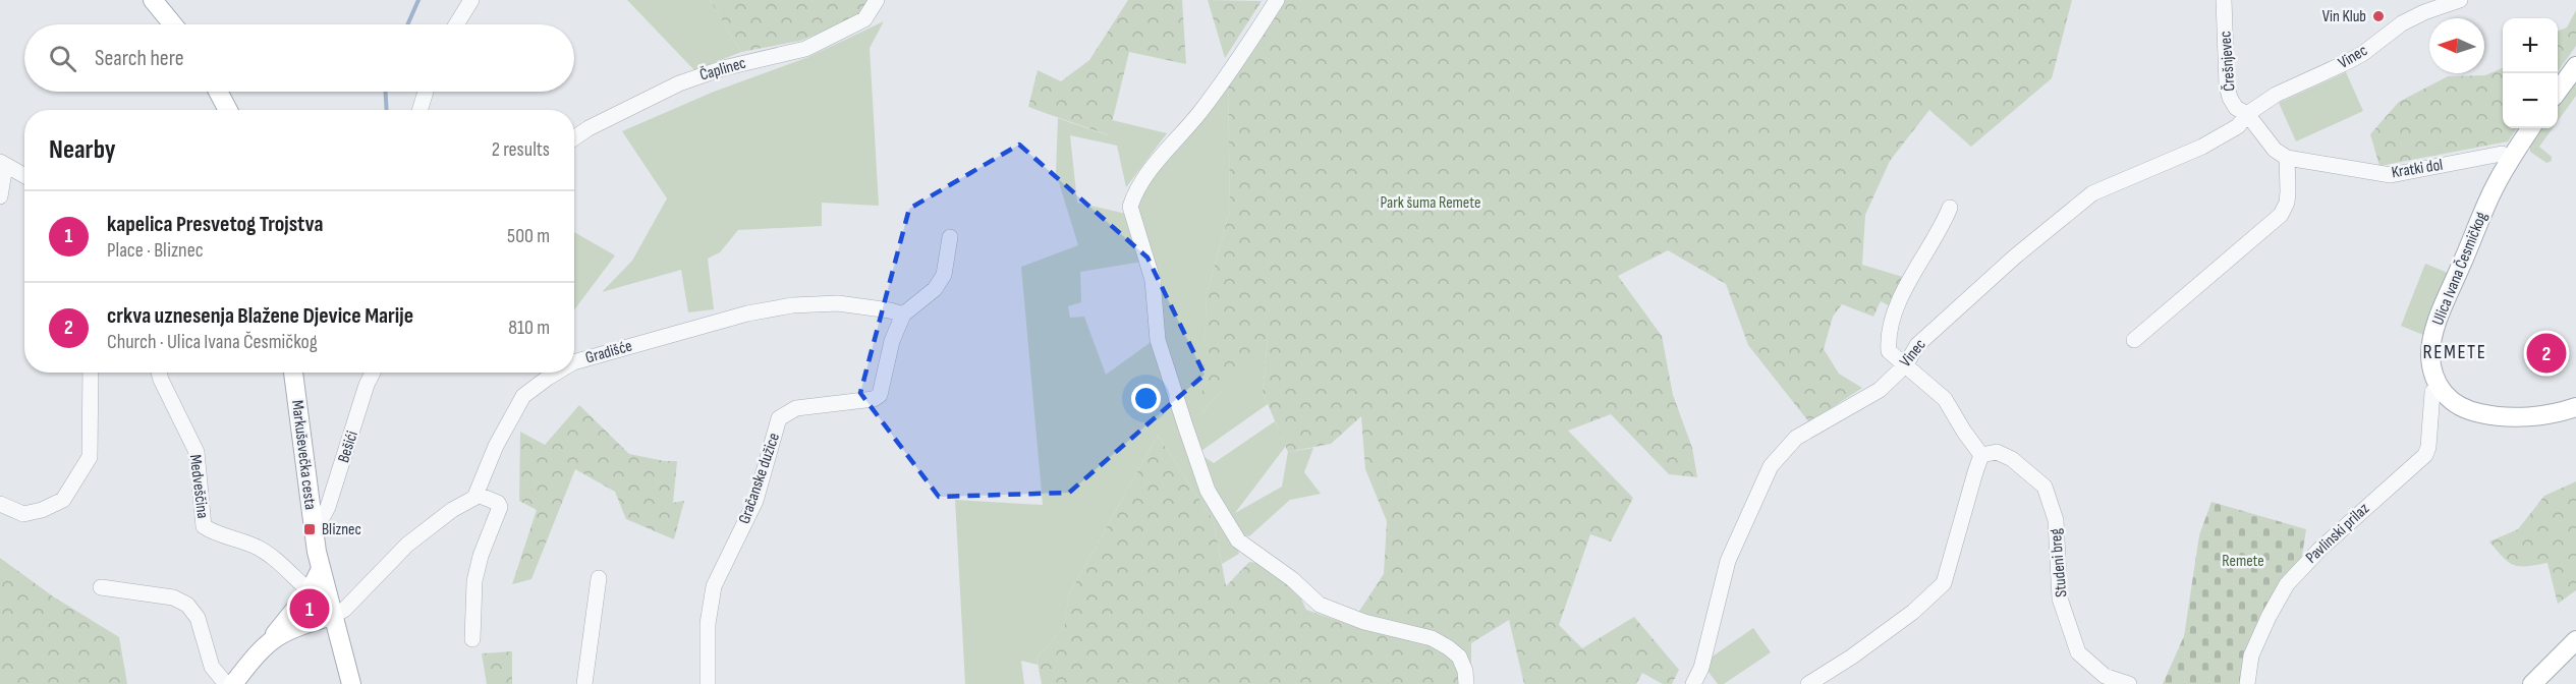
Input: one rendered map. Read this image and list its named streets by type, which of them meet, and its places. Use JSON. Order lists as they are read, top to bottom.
{
  "streets": {
    "main road": ["Ulica Ivana Česmičkog", "Markuševečka cesta"],
    "street": [
      "Vinec",
      "Črešnjevec",
      "Čaplinec",
      "Kratki dol",
      "Gradišće",
      "Bešići",
      "Gračanske dužice",
      "Medveščina",
      "Pavlinski prilaz",
      "Studeni breg"
    ]
  },
  "crossings": [
    ["Vinec", "Črešnjevec"],
    ["Kratki dol", "Ulica Ivana Česmičkog"],
    ["Gradišće", "Gračanske dužice"],
    ["Bešići", "Markuševečka cesta"]
  ],
  "districts": ["REMETE"],
  "parks": ["Park šuma Remete", "Remete"],
  "places": {
    "other": ["Vin Klub"],
    "transit": ["Bliznec"]
  },
  "north": "left",
  "page": {
    "map_buttons": ["+", "−"],
    "search": "Search here",
    "heading": ["Nearby", "2 results"],
    "list": [
      {
        "mark": "1",
        "name": "kapelica Presvetog Trojstva",
        "note": "Place · Bliznec",
        "value": "500 m"
      },
      {
        "mark": "2",
        "name": "crkva uznesenja Blažene Djevice Marije",
        "note": "Church · Ulica Ivana Česmičkog",
        "value": "810 m"
      }
    ],
    "pins": ["2", "1"]
  }
}
